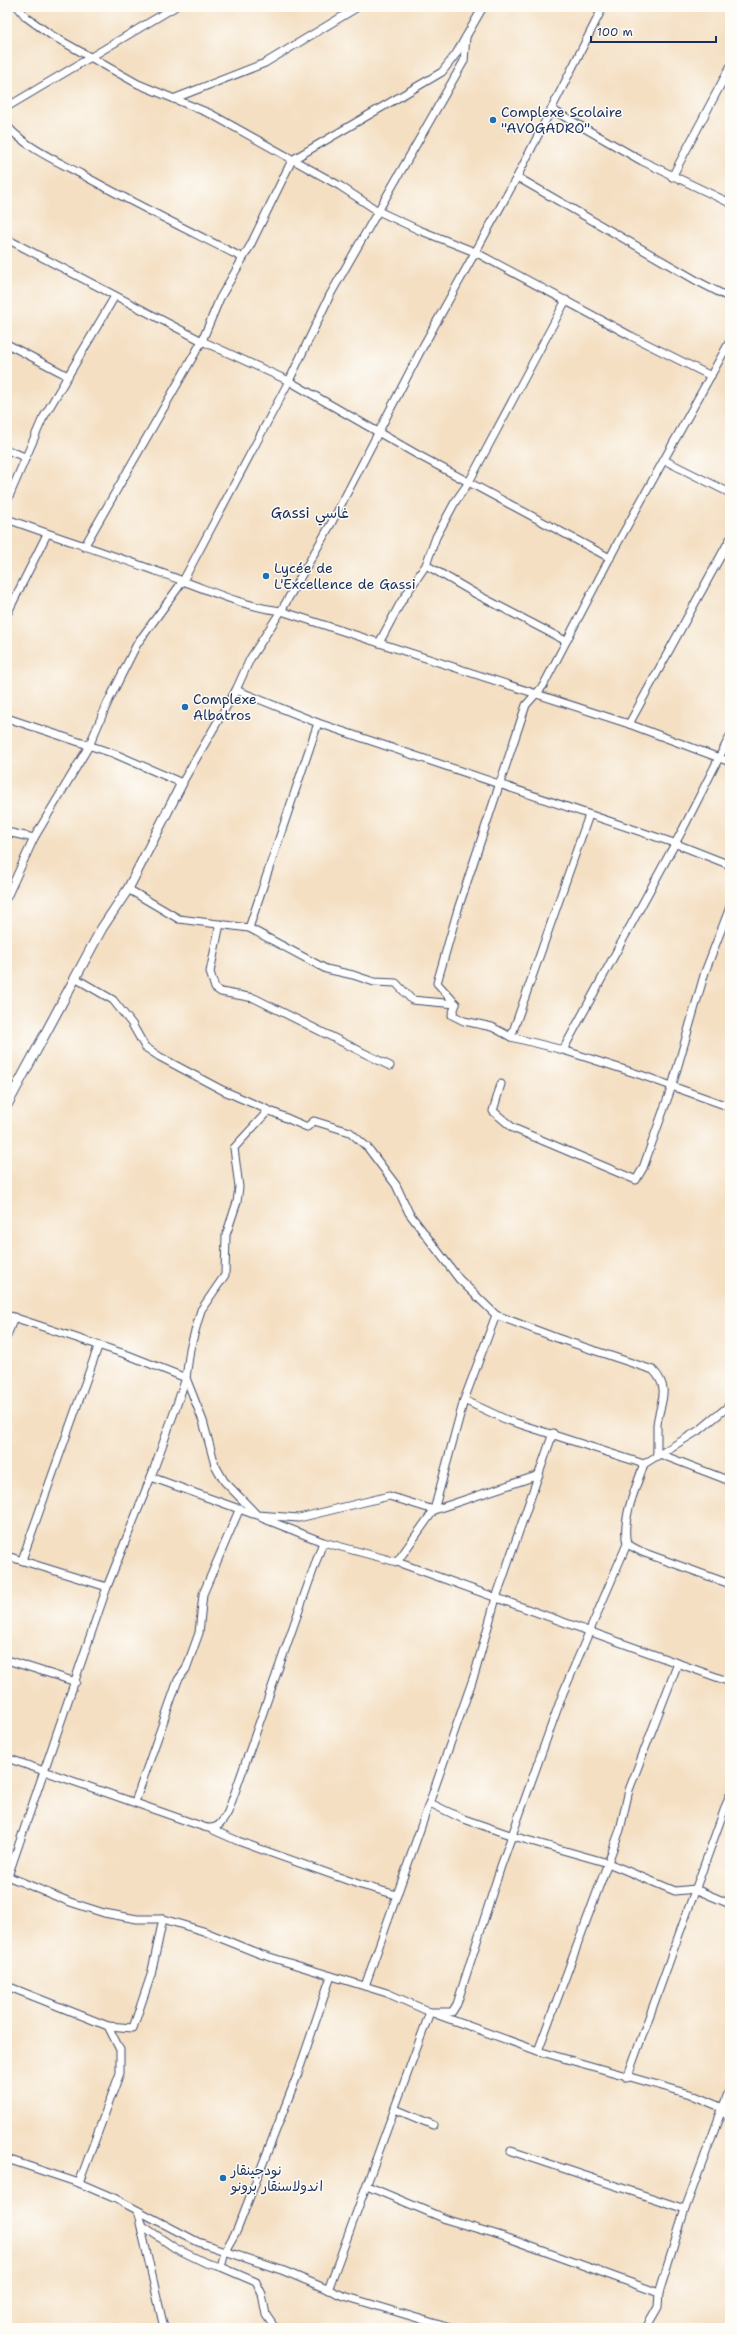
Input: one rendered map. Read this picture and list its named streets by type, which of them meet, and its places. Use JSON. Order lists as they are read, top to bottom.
{
  "districts": ["Gassi غاسي"],
  "places": [
    "Complexe Scolaire \"AVOGADRO\"",
    "Lycée de L'Excellence de Gassi",
    "Complexe Albatros",
    "نودجينقار اندولاسنقار برونو"
  ],
  "scale_bar": "100 m"
}
